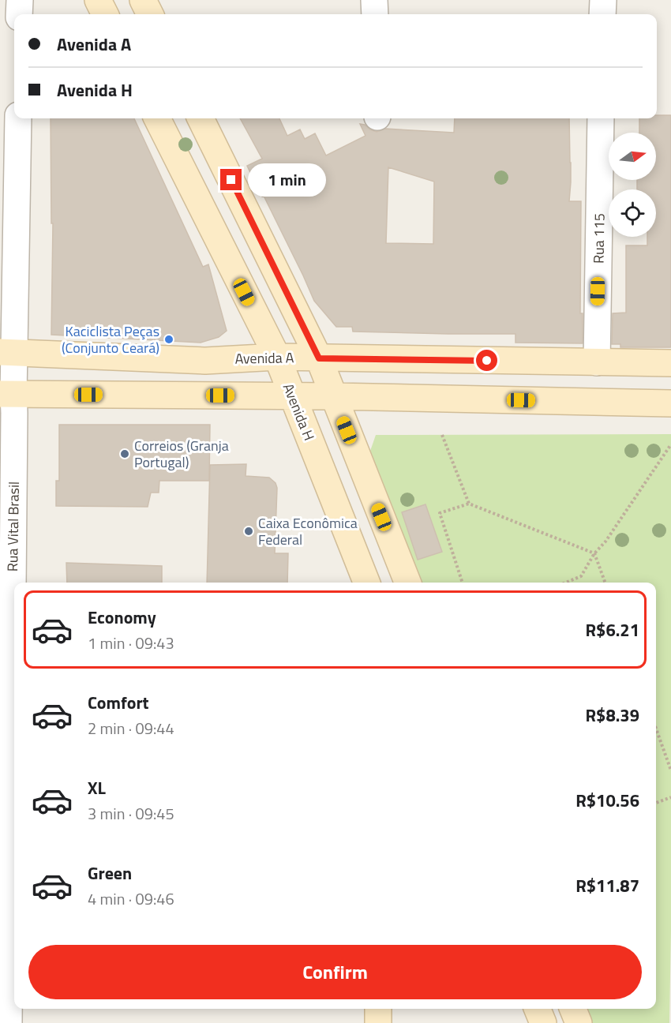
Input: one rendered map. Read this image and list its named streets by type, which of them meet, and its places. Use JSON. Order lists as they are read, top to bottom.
{
  "streets": {
    "street": [
      "Rua 115",
      "Avenida A",
      "Avenida H",
      "Rua Vital Brasil"
    ]
  },
  "crossings": [
    ["Rua 115", "Avenida A"],
    ["Avenida A", "Avenida H"],
    ["Avenida A", "Rua Vital Brasil"]
  ],
  "places": ["Kaciclista Peças (Conjunto Ceará)", "Correios (Granja Portugal)", "Caixa Econômica Federal"],
  "north": "right",
  "page": {
    "banner": ["Avenida A", "Avenida H"],
    "bubble": "1 min",
    "list": [
      {
        "name": "Economy",
        "note": "1 min · 09:43",
        "value": "R$6.21"
      },
      {
        "name": "Comfort",
        "note": "2 min · 09:44",
        "value": "R$8.39"
      },
      {
        "name": "XL",
        "note": "3 min · 09:45",
        "value": "R$10.56"
      },
      {
        "name": "Green",
        "note": "4 min · 09:46",
        "value": "R$11.87"
      }
    ],
    "buttons": "Confirm"
  }
}
